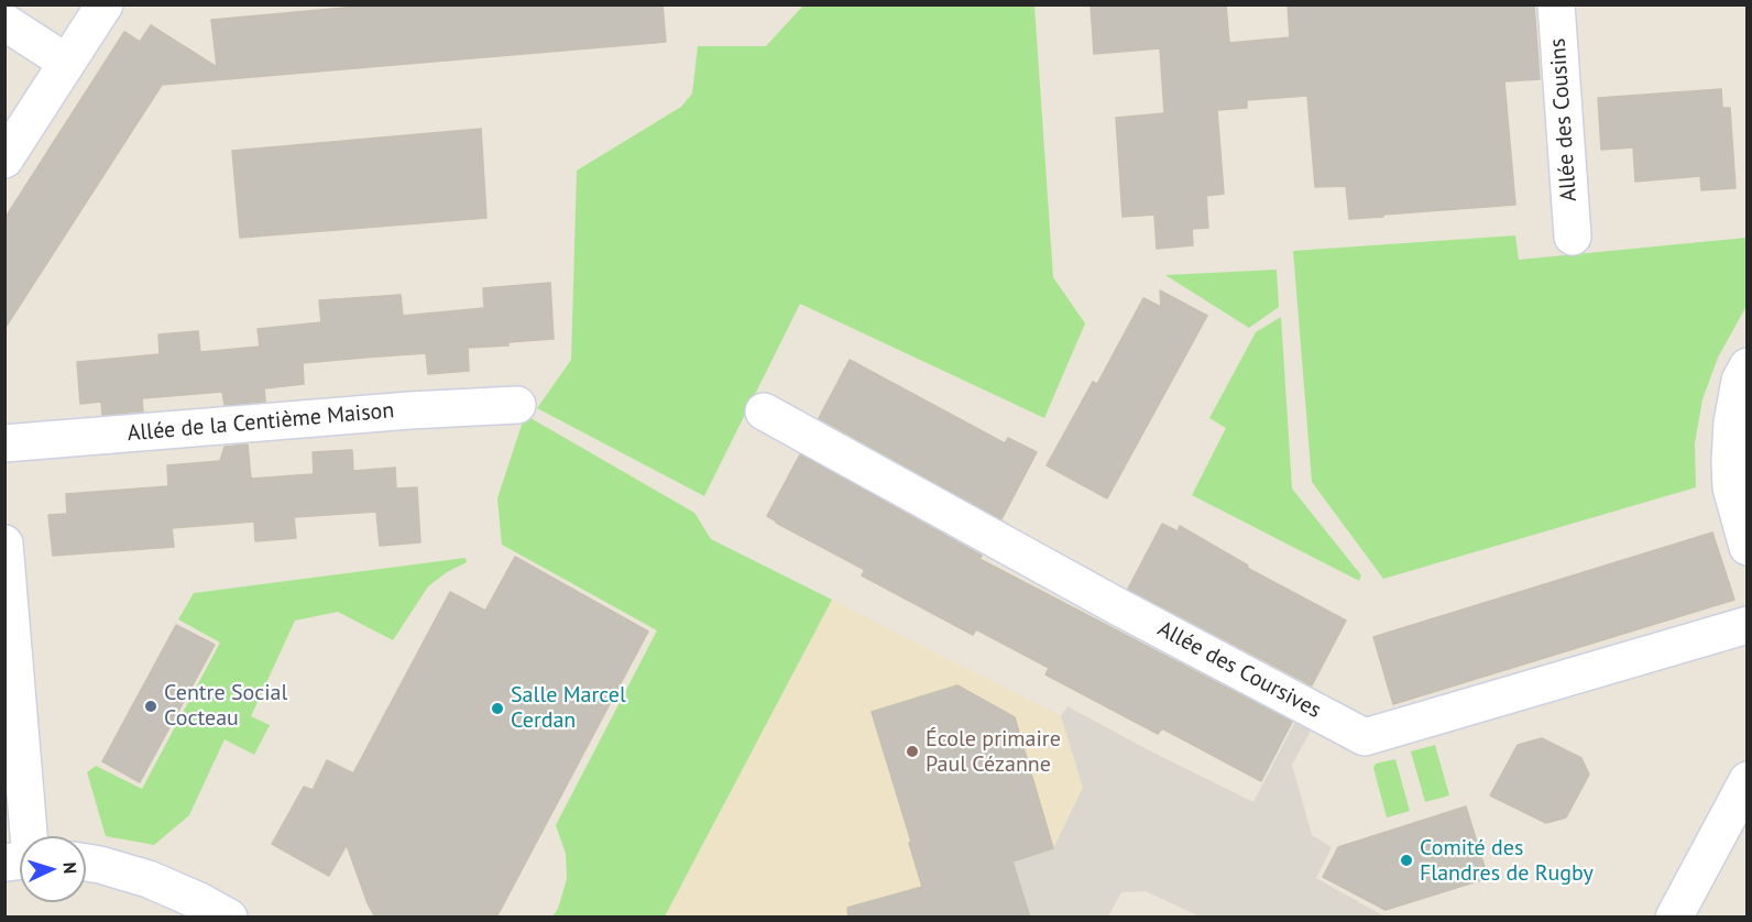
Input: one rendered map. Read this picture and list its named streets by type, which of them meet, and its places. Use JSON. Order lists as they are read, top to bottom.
{
  "streets": {
    "street": ["Allée des Cousins", "Allée de la Centième Maison", "Allée des Coursives"]
  },
  "places": [
    "Centre Social Cocteau",
    "Salle Marcel Cerdan",
    "École primaire Paul Cézanne",
    "Comité des Flandres de Rugby"
  ],
  "north": "right"
}
